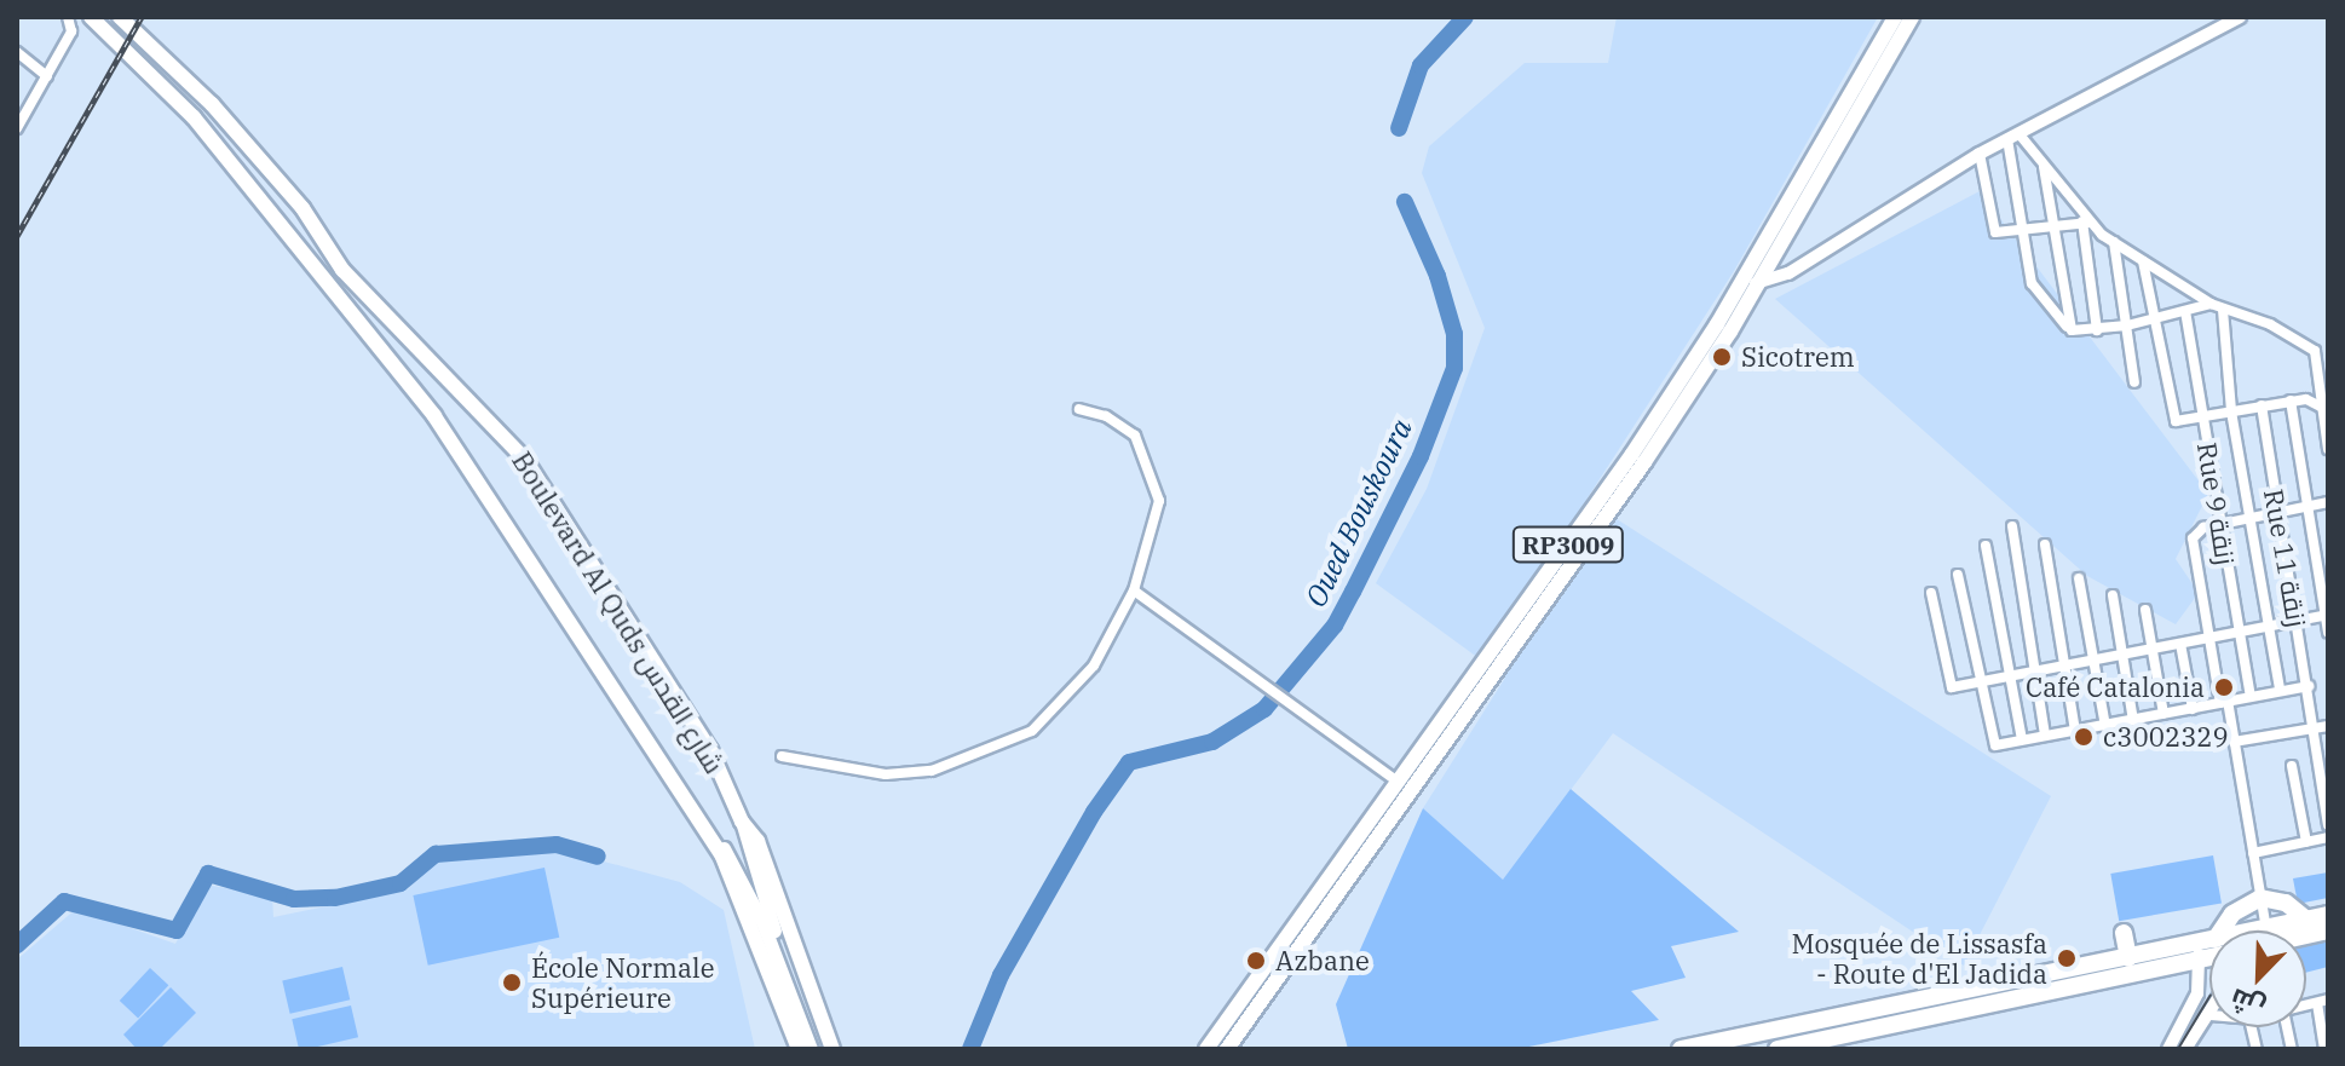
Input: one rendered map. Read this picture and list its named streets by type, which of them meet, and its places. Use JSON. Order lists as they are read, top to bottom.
{
  "streets": {
    "main road": ["RP3009", "Boulevard Al Quds شارع القدس"],
    "street": ["Rue 9 زنقة", "Rue 11 زنقة"]
  },
  "water": ["Oued Bouskoura"],
  "places": [
    "Sicotrem",
    "Café Catalonia",
    "c3002329",
    "Mosquée de Lissasfa - Route d'El Jadida",
    "Azbane",
    "École Normale Supérieure"
  ],
  "north": "bottom left"
}
